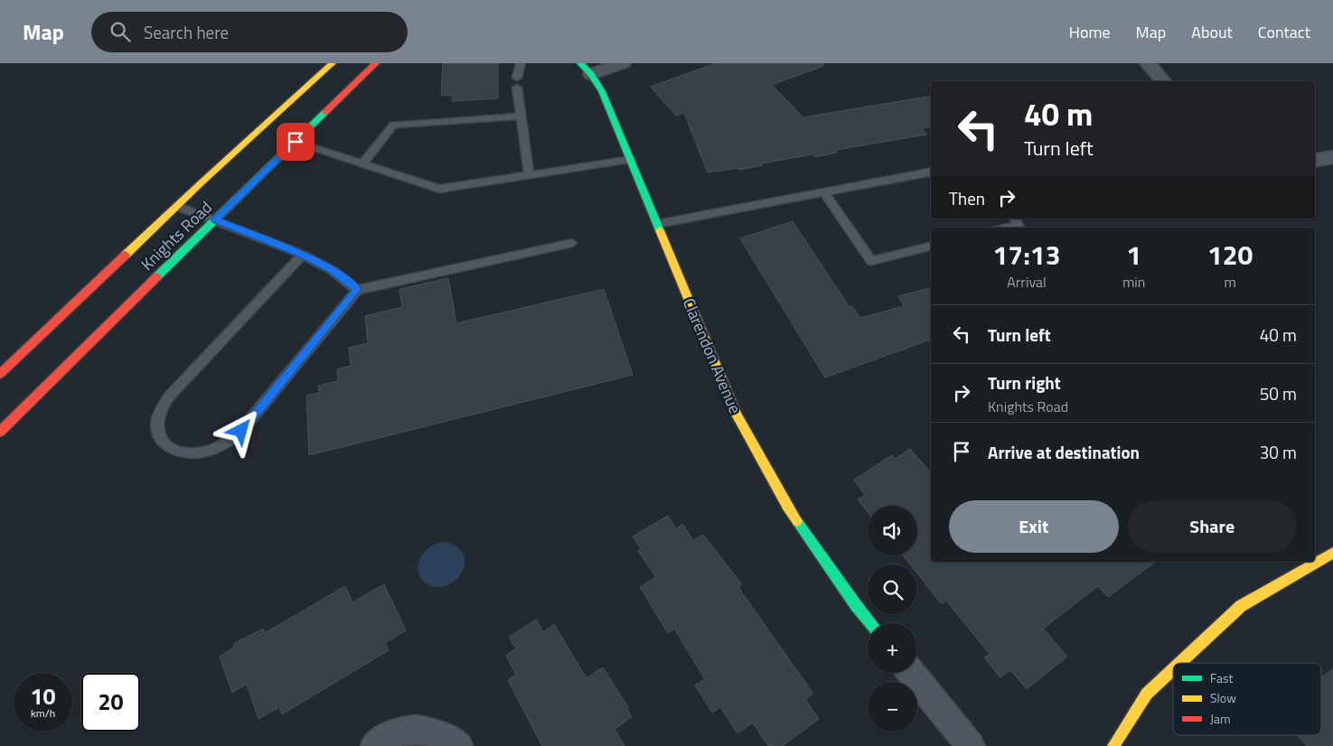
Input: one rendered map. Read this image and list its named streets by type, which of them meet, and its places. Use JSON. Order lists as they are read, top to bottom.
{
  "streets": {
    "main road": ["Knights Road", "Clarendon Avenue"]
  },
  "legend": ["Fast", "Slow", "Jam"],
  "page": {
    "header": "Map",
    "search": "Search here",
    "nav": [
      "Home",
      "Map",
      "About",
      "Contact"
    ],
    "turn": ["40 m", "Turn left"],
    "then": "Then",
    "eta": [
      "17:13",
      "Arrival",
      "1",
      "min",
      "120",
      "m"
    ],
    "list": [
      {
        "name": "Turn left",
        "value": "40 m"
      },
      {
        "name": "Turn right",
        "note": "Knights Road",
        "value": "50 m"
      },
      {
        "name": "Arrive at destination",
        "value": "30 m"
      }
    ],
    "buttons": ["Exit", "Share"],
    "map_buttons": ["+", "−"],
    "speed": "10 km/h",
    "limit": "20"
  }
}
